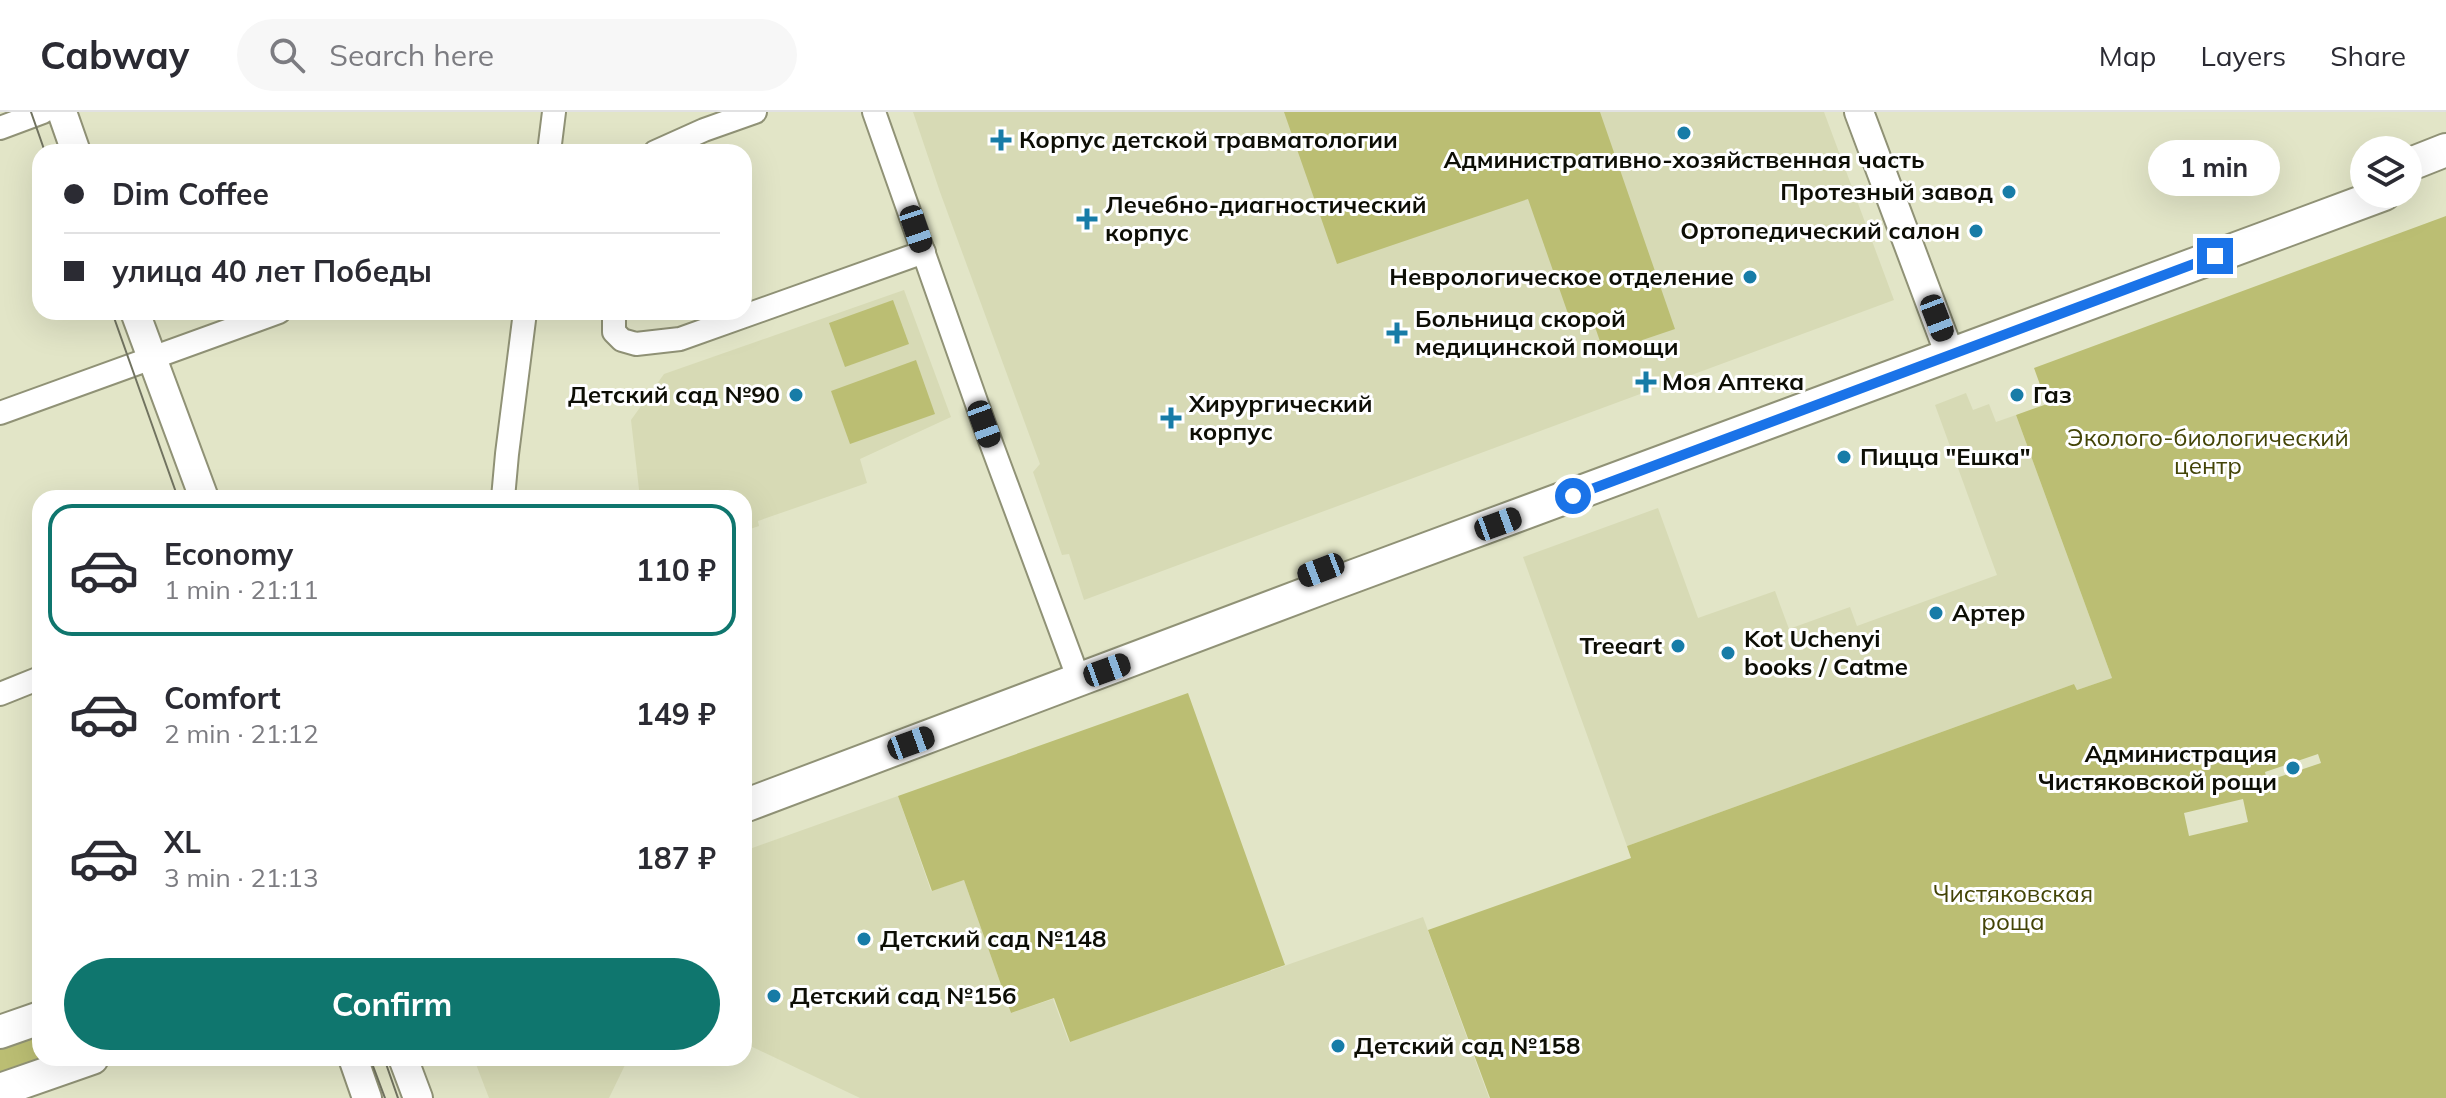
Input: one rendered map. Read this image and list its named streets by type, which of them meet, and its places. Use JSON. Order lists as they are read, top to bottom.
{
  "parks": ["Эколого-биологический центр", "Чистяковская роща"],
  "places": {
    "other": [
      "Административно-хозяйственная часть",
      "Протезный завод",
      "Ортопедический салон",
      "Неврологическое отделение",
      "Детский сад №90",
      "Газ",
      "Пицца \"Ешка\"",
      "Артер",
      "Treeart",
      "Kot Uchenyi books / Catme",
      "Администрация Чистяковской рощи",
      "Детский сад №148",
      "Детский сад №156",
      "Детский сад №158"
    ],
    "health": [
      "Корпус детской травматологии",
      "Лечебно-диагностический корпус",
      "Больница скорой медицинской помощи",
      "Моя Аптека",
      "Хирургический корпус"
    ]
  },
  "page": {
    "header": "Cabway",
    "search": "Search here",
    "nav": ["Map", "Layers", "Share"],
    "bubble": "1 min",
    "banner": ["Dim Coffee", "улица 40 лет Победы"],
    "list": [
      {
        "name": "Economy",
        "note": "1 min · 21:11",
        "value": "110 ₽"
      },
      {
        "name": "Comfort",
        "note": "2 min · 21:12",
        "value": "149 ₽"
      },
      {
        "name": "XL",
        "note": "3 min · 21:13",
        "value": "187 ₽"
      }
    ],
    "buttons": "Confirm"
  }
}
